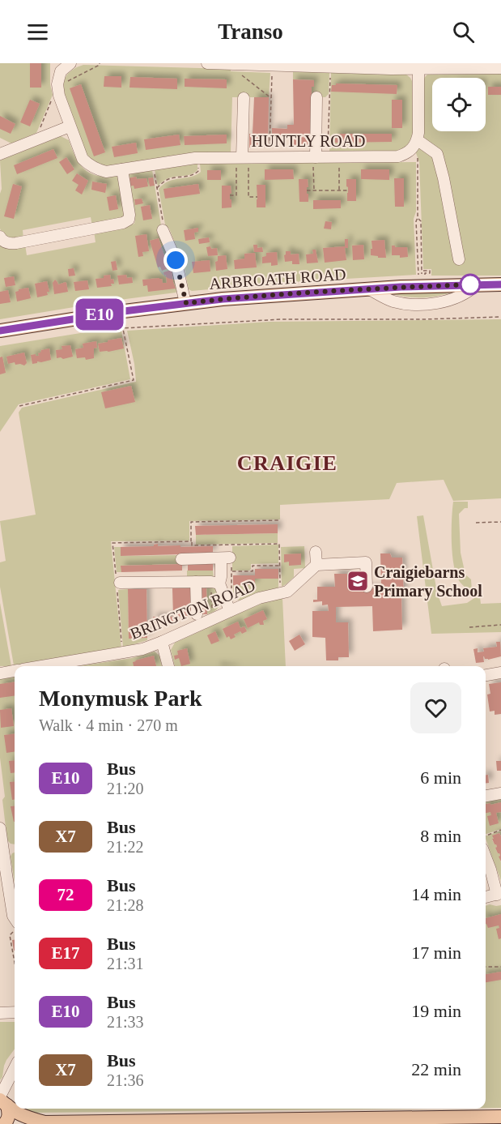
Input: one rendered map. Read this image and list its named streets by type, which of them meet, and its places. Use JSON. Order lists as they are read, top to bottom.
{
  "streets": {
    "main road": ["ARBROATH ROAD"],
    "street": ["HUNTLY ROAD", "BRINGTON ROAD"]
  },
  "districts": ["CRAIGIE"],
  "places": {
    "school or university": ["Craigiebarns Primary School"]
  },
  "lines": ["bus line E10"],
  "page": {
    "header": "Transo",
    "on_map": "E10",
    "heading": ["Monymusk Park", "Walk · 4 min · 270 m"],
    "list": [
      {
        "mark": "E10",
        "name": "Bus",
        "note": "21:20",
        "value": "6 min"
      },
      {
        "mark": "X7",
        "name": "Bus",
        "note": "21:22",
        "value": "8 min"
      },
      {
        "mark": "72",
        "name": "Bus",
        "note": "21:28",
        "value": "14 min"
      },
      {
        "mark": "E17",
        "name": "Bus",
        "note": "21:31",
        "value": "17 min"
      },
      {
        "mark": "E10",
        "name": "Bus",
        "note": "21:33",
        "value": "19 min"
      },
      {
        "mark": "X7",
        "name": "Bus",
        "note": "21:36",
        "value": "22 min"
      }
    ]
  }
}
